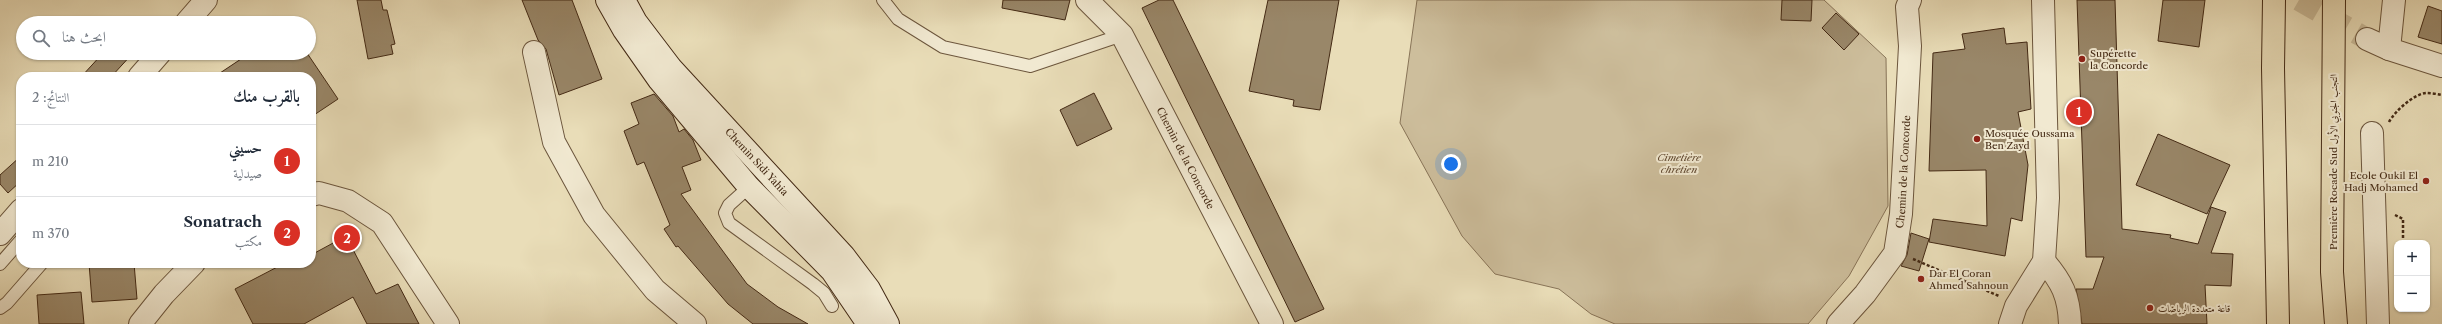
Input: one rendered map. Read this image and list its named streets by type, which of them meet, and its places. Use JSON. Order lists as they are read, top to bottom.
{
  "streets": {
    "highway": ["Première Rocade Sud التجنب الجنوبي الأول"],
    "street": ["Chemin de la Concorde", "Chemin Sidi Yahia"]
  },
  "parks": ["Cimetière chrétien"],
  "places": [
    "Supérette la Concorde",
    "Mosquée Oussama Ben Zayd",
    "Ecole Oukil El Hadj Mohamed",
    "Dar El Coran Ahmed Sahnoun",
    "قاعة متعددة الرياضات"
  ],
  "page": {
    "search": "ابحث هنا",
    "heading": ["بالقرب منك", "النتائج: 2"],
    "pins": ["1", "2"],
    "list": [
      {
        "mark": "1",
        "name": "حسيني",
        "note": "صيدلية",
        "value": "210 m"
      },
      {
        "mark": "2",
        "name": "Sonatrach",
        "note": "مكتب",
        "value": "370 m"
      }
    ],
    "map_buttons": ["+", "−"]
  }
}
